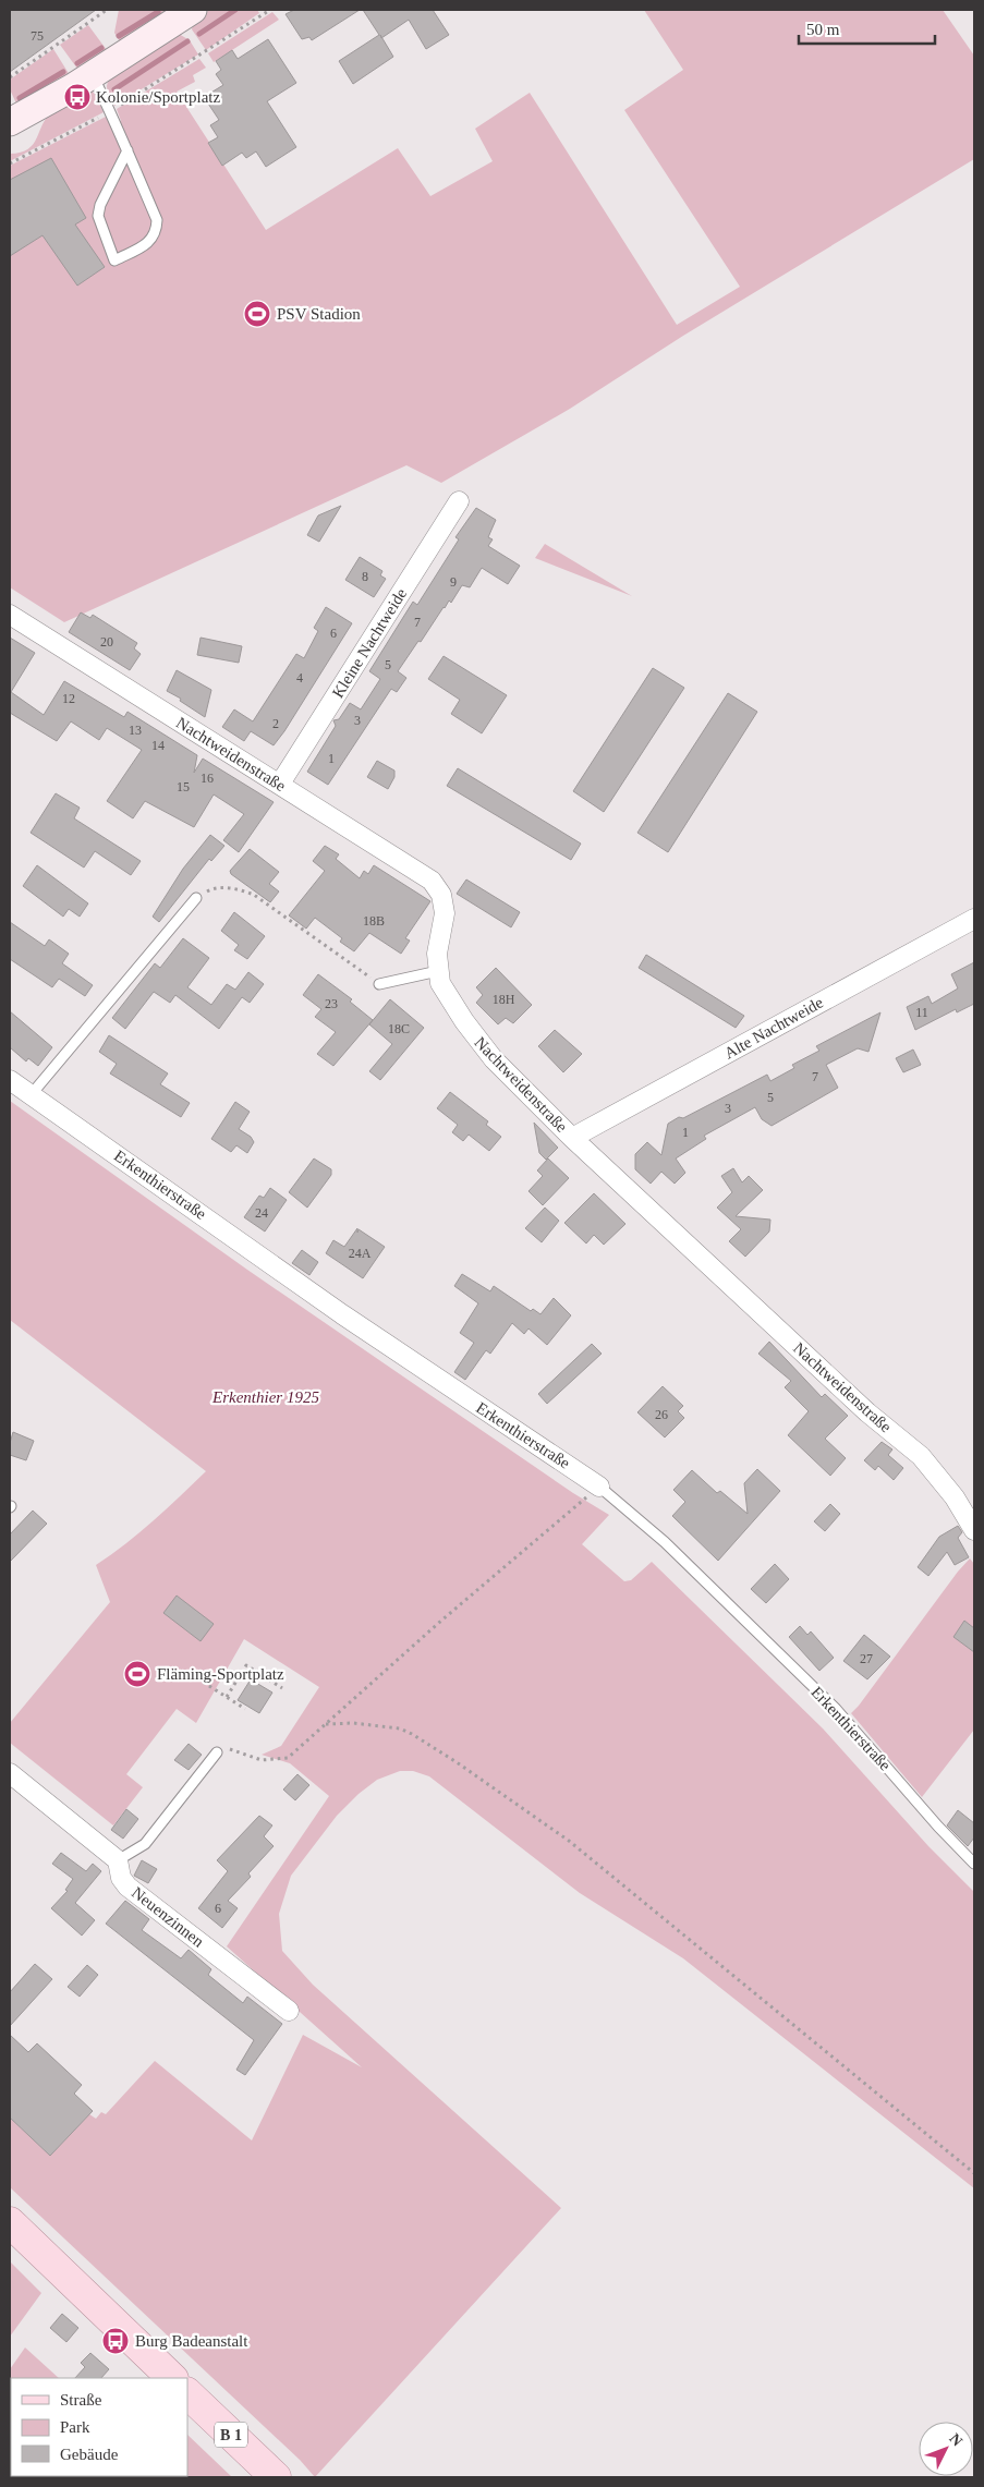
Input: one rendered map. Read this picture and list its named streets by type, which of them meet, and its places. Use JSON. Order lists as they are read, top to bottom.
{
  "streets": {
    "main road": ["B 1"],
    "street": [
      "Kleine Nachtweide",
      "Nachtweidenstraße",
      "Alte Nachtweide",
      "Erkenthierstraße",
      "Neuenzinnen"
    ]
  },
  "crossings": [
    ["Kleine Nachtweide", "Nachtweidenstraße"],
    ["Nachtweidenstraße", "Alte Nachtweide"]
  ],
  "parks": ["Erkenthier 1925"],
  "places": {
    "bus stop": ["Kolonie/Sportplatz", "Burg Badeanstalt"],
    "sports": ["PSV Stadion", "Fläming-Sportplatz"]
  },
  "house_numbers": [
    "75",
    "8",
    "9",
    "7",
    "6",
    "20",
    "5",
    "4",
    "12",
    "3",
    "2",
    "13",
    "14",
    "1",
    "16",
    "15",
    "18B",
    "18H",
    "23",
    "11",
    "18C",
    "7",
    "5",
    "3",
    "1",
    "24",
    "24A",
    "26",
    "27",
    "6"
  ],
  "legend": ["Straße", "Park", "Gebäude"],
  "scale_bar": "50 m",
  "north": "top right"
}
